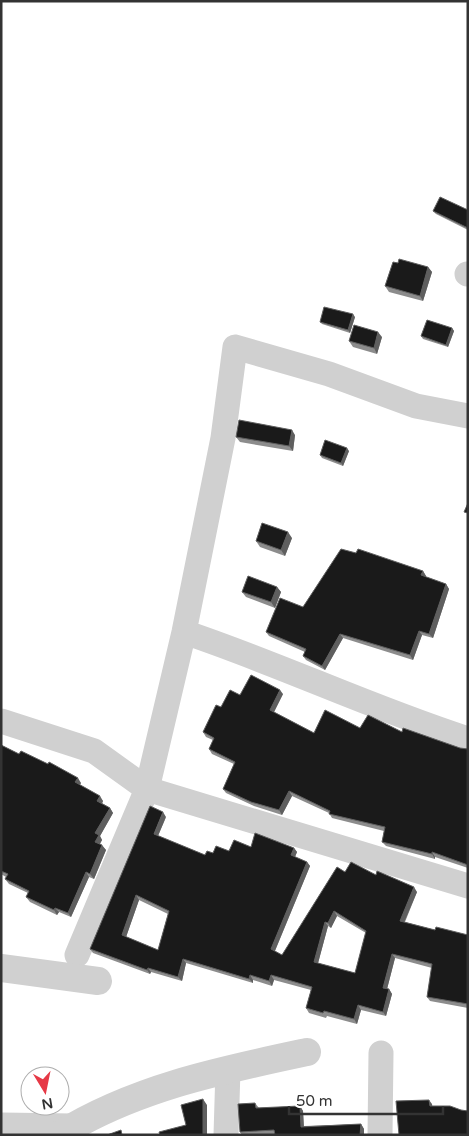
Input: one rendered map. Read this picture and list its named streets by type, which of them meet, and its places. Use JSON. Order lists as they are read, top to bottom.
{
  "scale_bar": "50 m",
  "north": "bottom"
}
